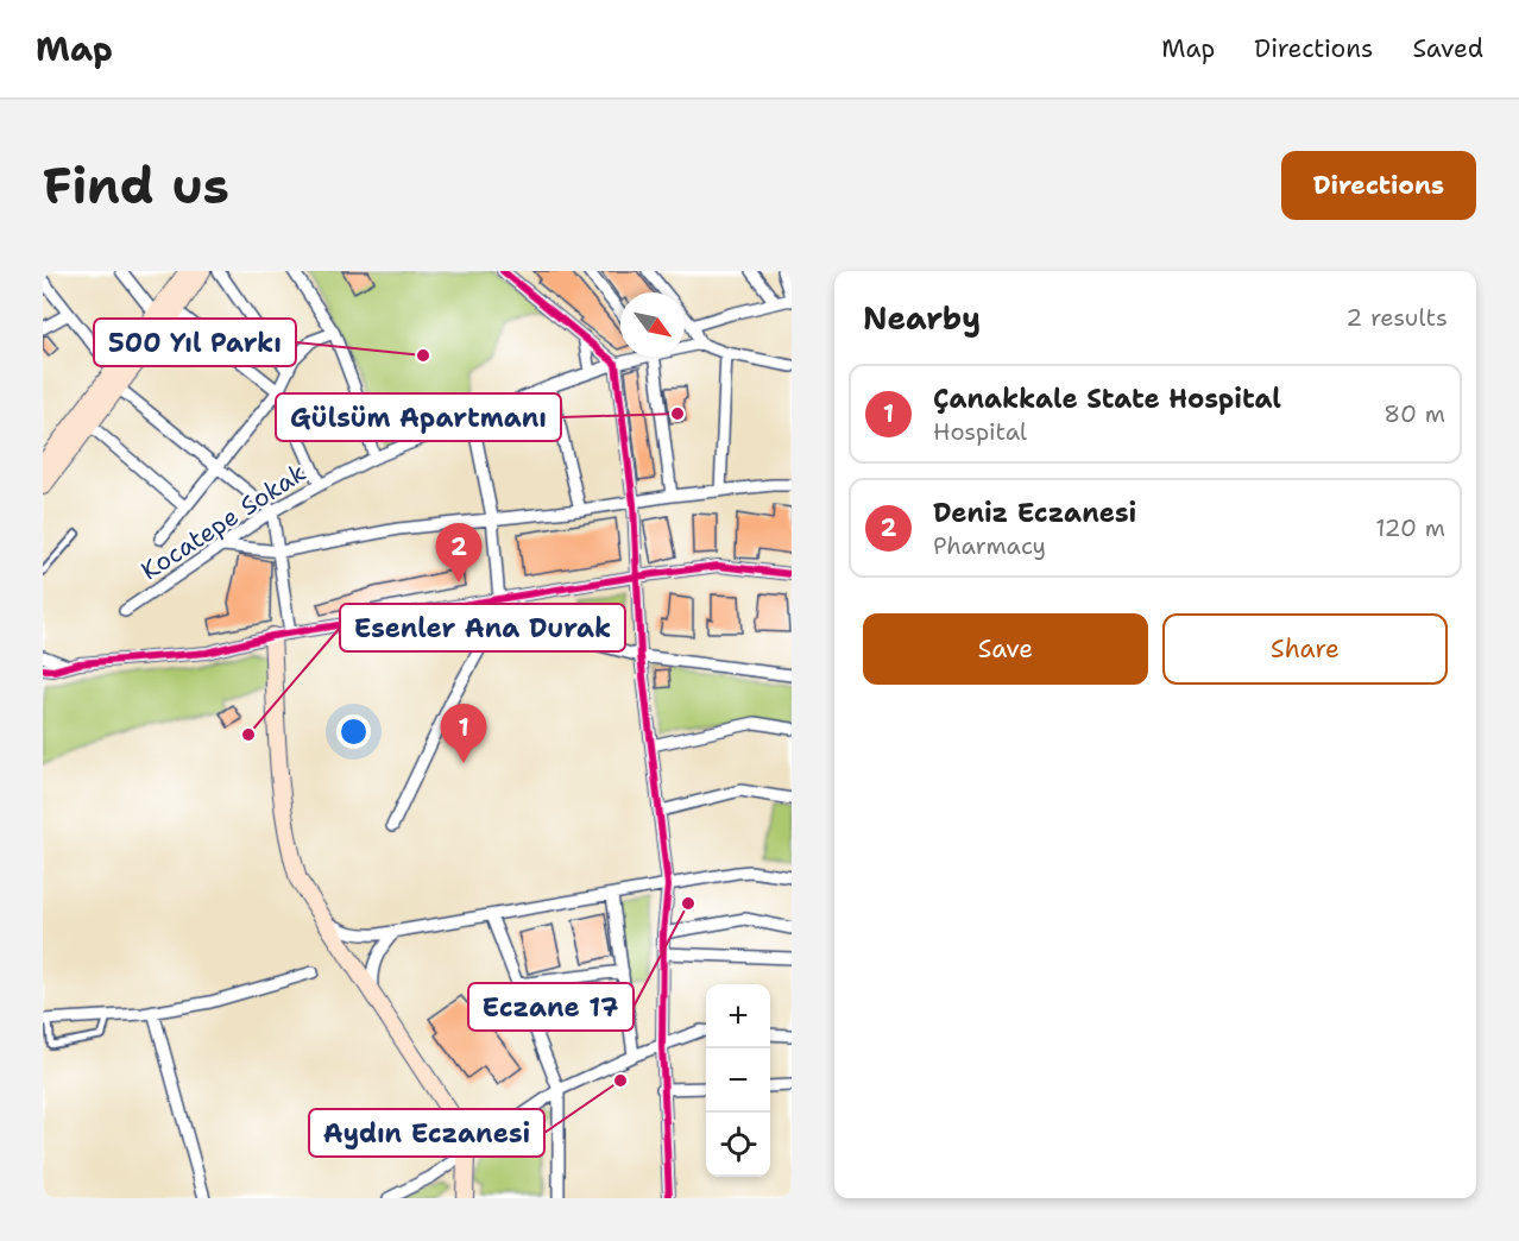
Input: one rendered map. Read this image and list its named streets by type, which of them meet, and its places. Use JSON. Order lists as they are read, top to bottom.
{
  "streets": {
    "street": ["Kocatepe Sokak"]
  },
  "places": [
    "500 Yıl Parkı",
    "Gülsüm Apartmanı",
    "Esenler Ana Durak",
    "Eczane 17",
    "Aydın Eczanesi"
  ],
  "north": "bottom right",
  "page": {
    "header": "Map",
    "nav": ["Map", "Directions", "Saved"],
    "buttons": [
      "Directions",
      ["Save", "Share"]
    ],
    "title": "Find us",
    "heading": ["Nearby", "2 results"],
    "list": [
      {
        "mark": "1",
        "name": "Çanakkale State Hospital",
        "note": "Hospital",
        "value": "80 m"
      },
      {
        "mark": "2",
        "name": "Deniz Eczanesi",
        "note": "Pharmacy",
        "value": "120 m"
      }
    ],
    "pins": ["2", "1"],
    "map_buttons": ["+", "−"]
  }
}
